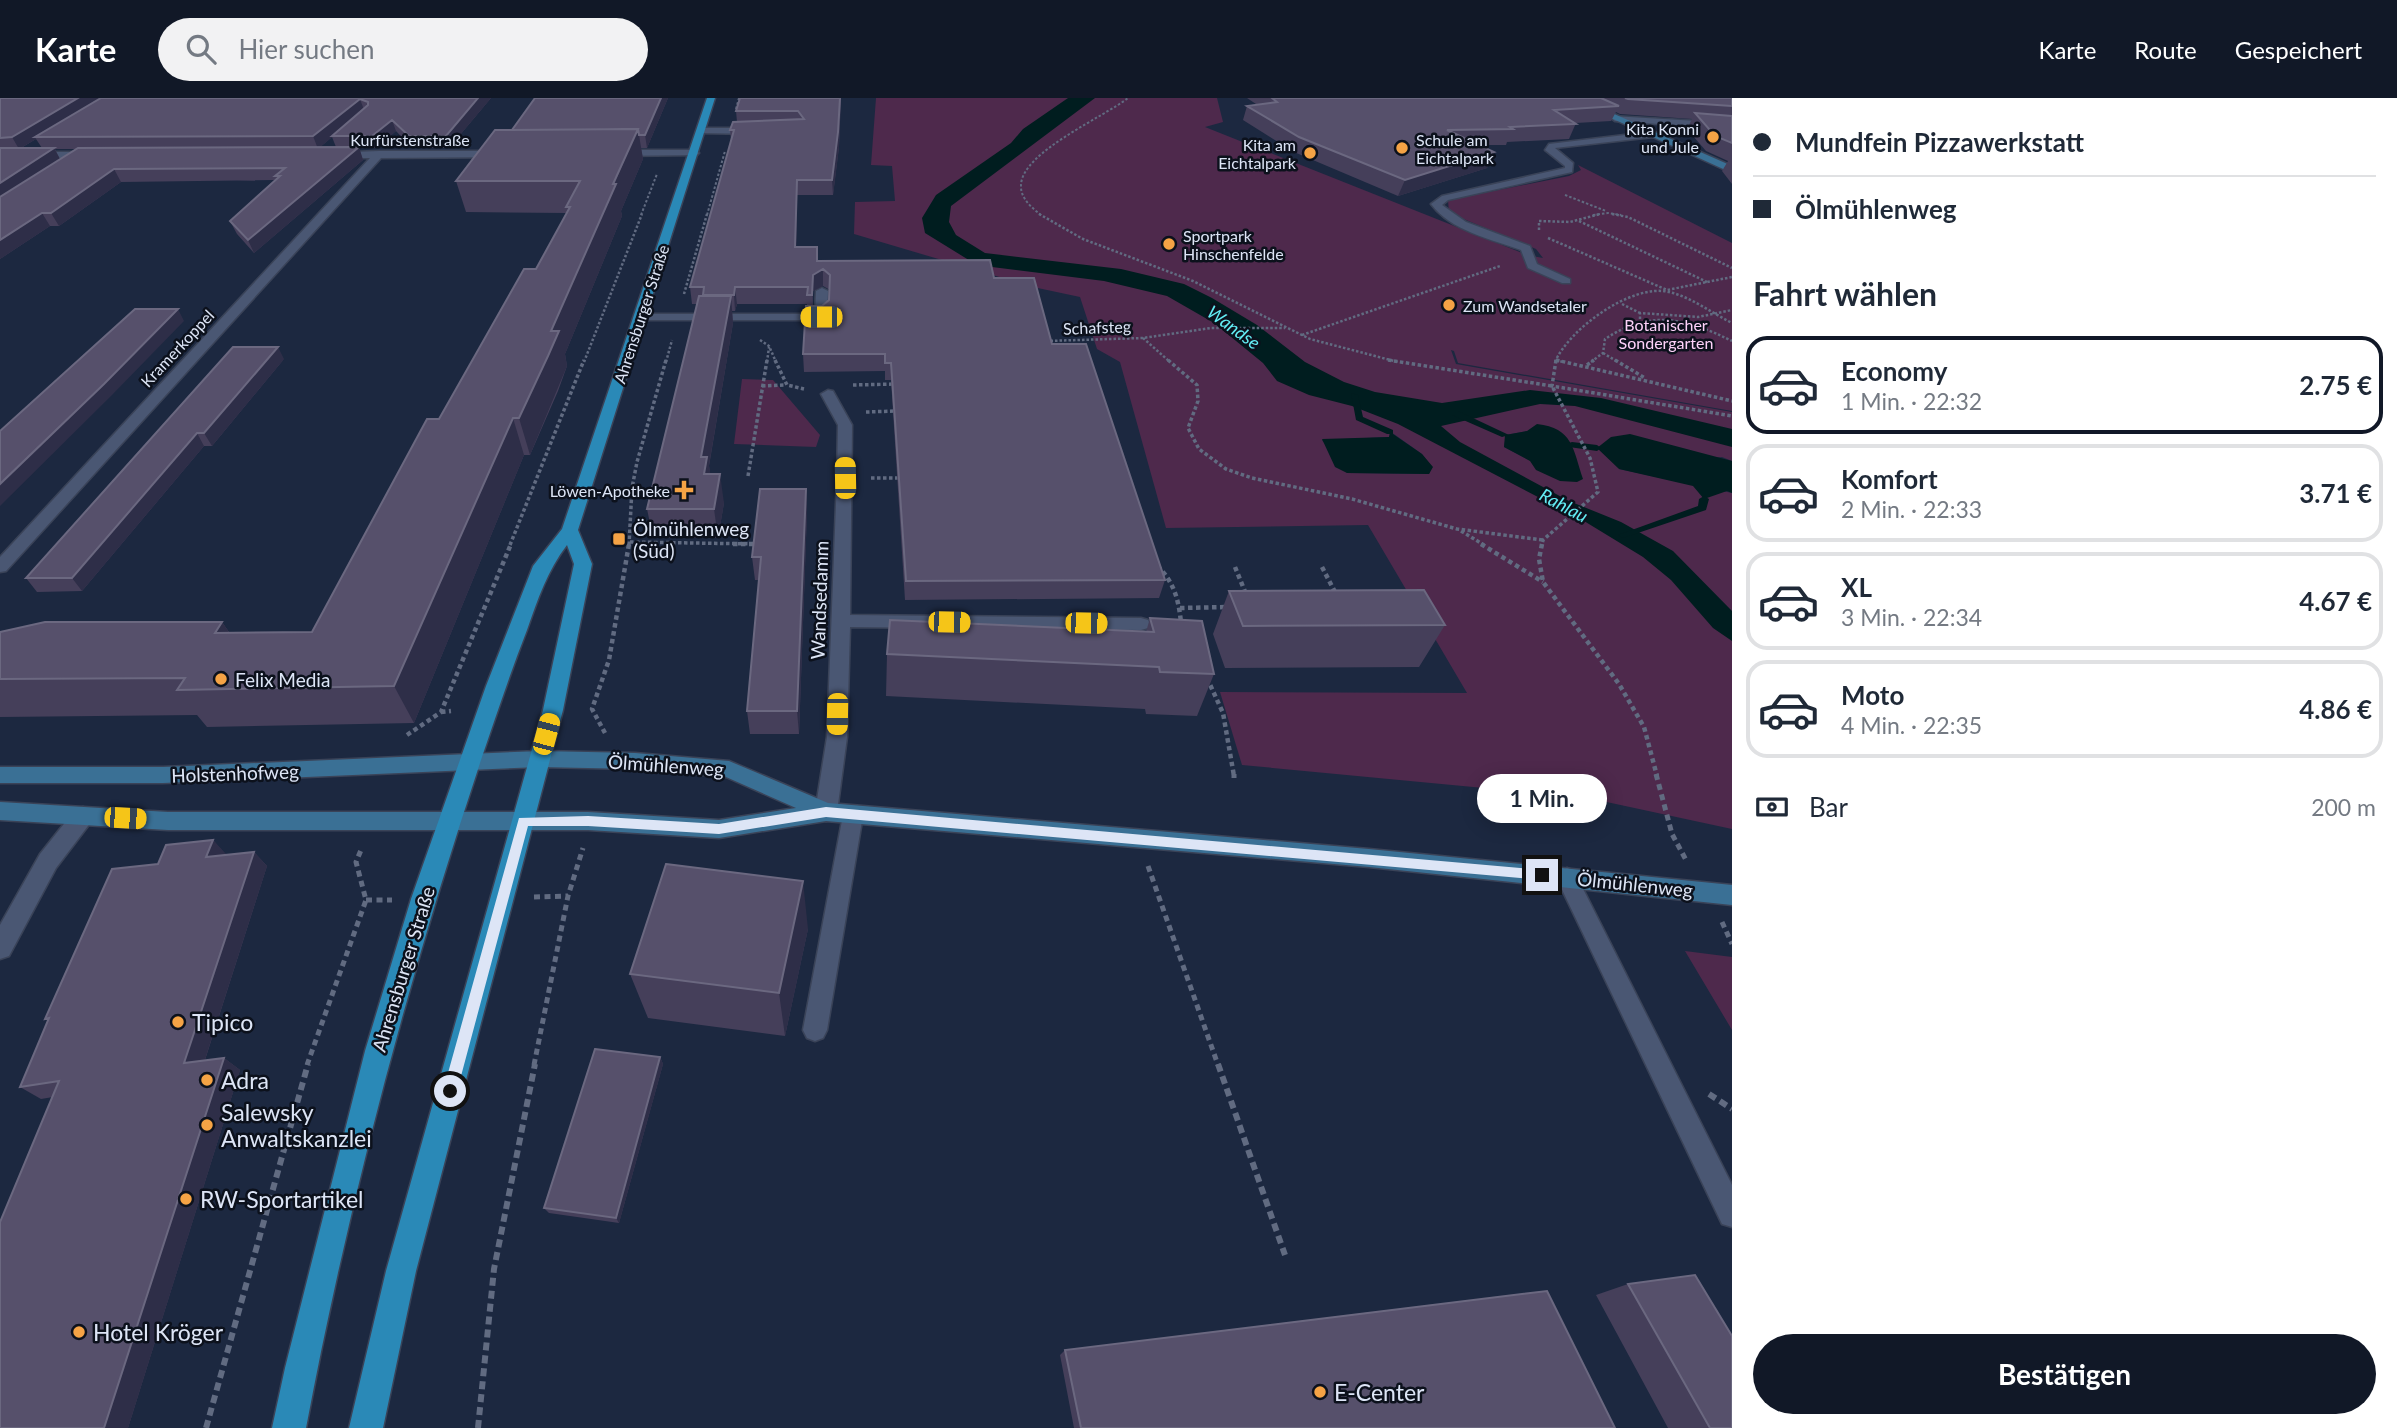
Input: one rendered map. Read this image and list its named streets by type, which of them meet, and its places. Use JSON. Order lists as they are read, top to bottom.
{
  "streets": {
    "main road": ["Ahrensburger Straße", "Ölmühlenweg", "Holstenhofweg"],
    "street": ["Kurfürstenstraße", "Kramerkoppel", "Wandsedamm"],
    "path": ["Schafsteg"]
  },
  "crossings": [
    ["Kurfürstenstraße", "Kramerkoppel"],
    ["Ahrensburger Straße", "Ölmühlenweg"],
    ["Ahrensburger Straße", "Holstenhofweg"],
    ["Wandsedamm", "Ölmühlenweg"],
    ["Ölmühlenweg", "Holstenhofweg"]
  ],
  "water": ["Wandse", "Rahlau"],
  "parks": ["Botanischer Sondergarten"],
  "places": {
    "other": [
      "Kita Konni und Jule",
      "Schule am Eichtalpark",
      "Kita am Eichtalpark",
      "Sportpark Hinschenfelde",
      "Zum Wandsetaler",
      "Felix Media",
      "Tipico",
      "Adra",
      "Salewsky Anwaltskanzlei",
      "RW-Sportartikel",
      "Hotel Kröger",
      "E-Center"
    ],
    "health": ["Löwen-Apotheke"],
    "transit": ["Ölmühlenweg (Süd)"]
  },
  "page": {
    "header": "Karte",
    "search": "Hier suchen",
    "nav": ["Karte", "Route", "Gespeichert"],
    "banner": ["Mundfein Pizzawerkstatt", "Ölmühlenweg"],
    "heading": "Fahrt wählen",
    "list": [
      {
        "name": "Economy",
        "note": "1 Min. · 22:32",
        "value": "2.75 €"
      },
      {
        "name": "Komfort",
        "note": "2 Min. · 22:33",
        "value": "3.71 €"
      },
      {
        "name": "XL",
        "note": "3 Min. · 22:34",
        "value": "4.67 €"
      },
      {
        "name": "Moto",
        "note": "4 Min. · 22:35",
        "value": "4.86 €"
      }
    ],
    "pay": ["Bar", "200 m"],
    "bubble": "1 Min.",
    "buttons": "Bestätigen"
  }
}
